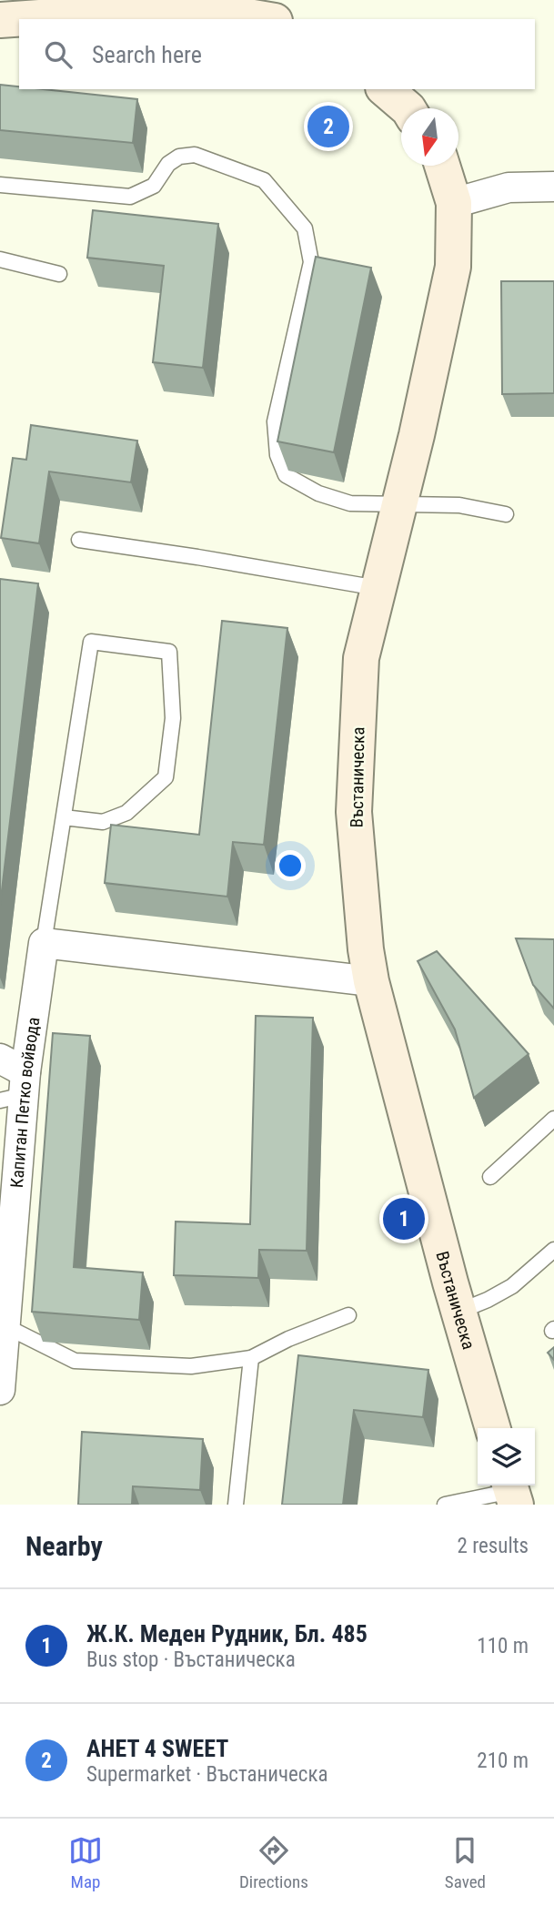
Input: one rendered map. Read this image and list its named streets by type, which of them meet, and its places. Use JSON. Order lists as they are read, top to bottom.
{
  "streets": {
    "main road": ["Въстаническа"],
    "street": ["Капитан Петко войвода"]
  },
  "north": "bottom",
  "page": {
    "search": "Search here",
    "pins": ["2", "1"],
    "heading": ["Nearby", "2 results"],
    "list": [
      {
        "mark": "1",
        "name": "Ж.К. Меден Рудник, Бл. 485",
        "note": "Bus stop · Въстаническа",
        "value": "110 m"
      },
      {
        "mark": "2",
        "name": "АНЕТ 4 SWEET",
        "note": "Supermarket · Въстаническа",
        "value": "210 m"
      }
    ],
    "nav": ["Map", "Directions", "Saved"]
  }
}
